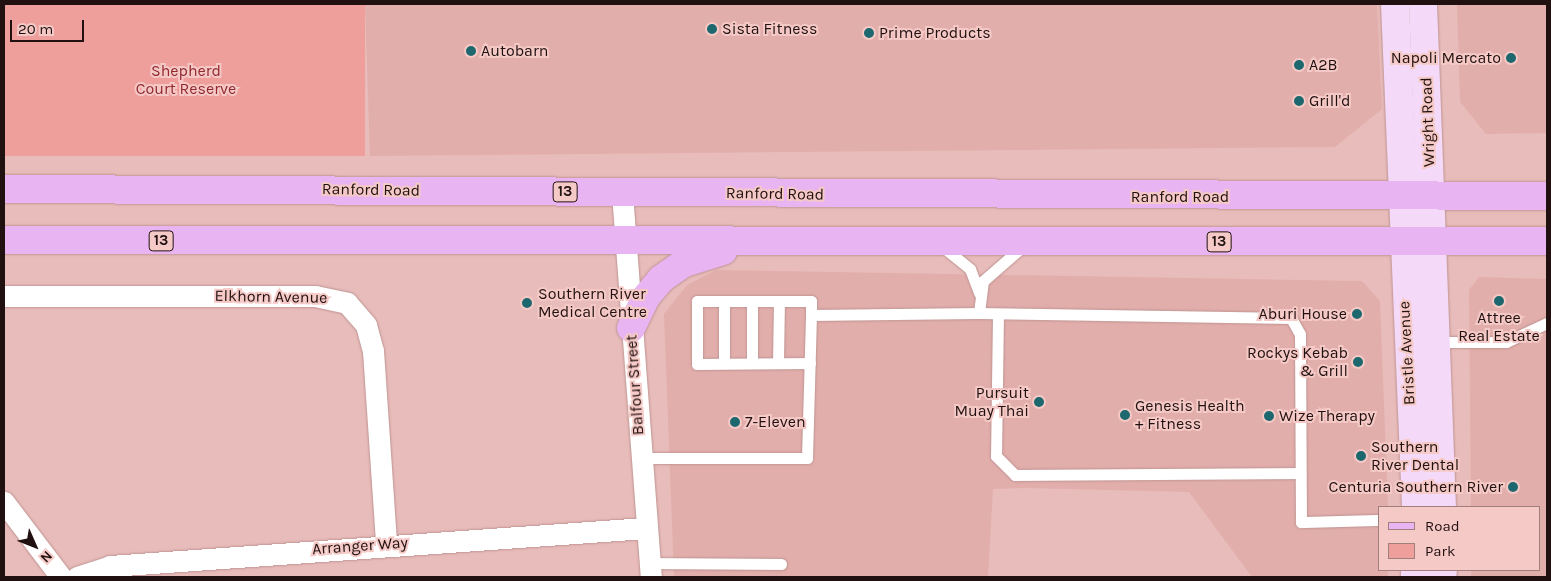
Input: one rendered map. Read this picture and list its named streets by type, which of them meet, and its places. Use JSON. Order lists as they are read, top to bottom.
{
  "streets": {
    "main road": ["Ranford Road", "13"],
    "street": [
      "Wright Road",
      "Elkhorn Avenue",
      "Bristle Avenue",
      "Balfour Street",
      "Arranger Way"
    ]
  },
  "crossings": [
    ["Wright Road", "Ranford Road"],
    ["Wright Road", "13"],
    ["Wright Road", "Bristle Avenue"],
    ["Ranford Road", "Bristle Avenue"],
    ["Ranford Road", "Balfour Street"],
    ["13", "Bristle Avenue"],
    ["13", "Balfour Street"],
    ["Elkhorn Avenue", "Arranger Way"],
    ["Balfour Street", "Arranger Way"]
  ],
  "parks": ["Shepherd Court Reserve"],
  "places": [
    "Sista Fitness",
    "Prime Products",
    "Autobarn",
    "Napoli Mercato",
    "A2B",
    "Grill'd",
    "Attree Real Estate",
    "Southern River Medical Centre",
    "Aburi House",
    "Rockys Kebab & Grill",
    "Pursuit Muay Thai",
    "Genesis Health + Fitness",
    "Wize Therapy",
    "7-Eleven",
    "Southern River Dental",
    "Centuria Southern River"
  ],
  "legend": ["Road", "Park"],
  "scale_bar": "20 m",
  "north": "bottom right"
}
